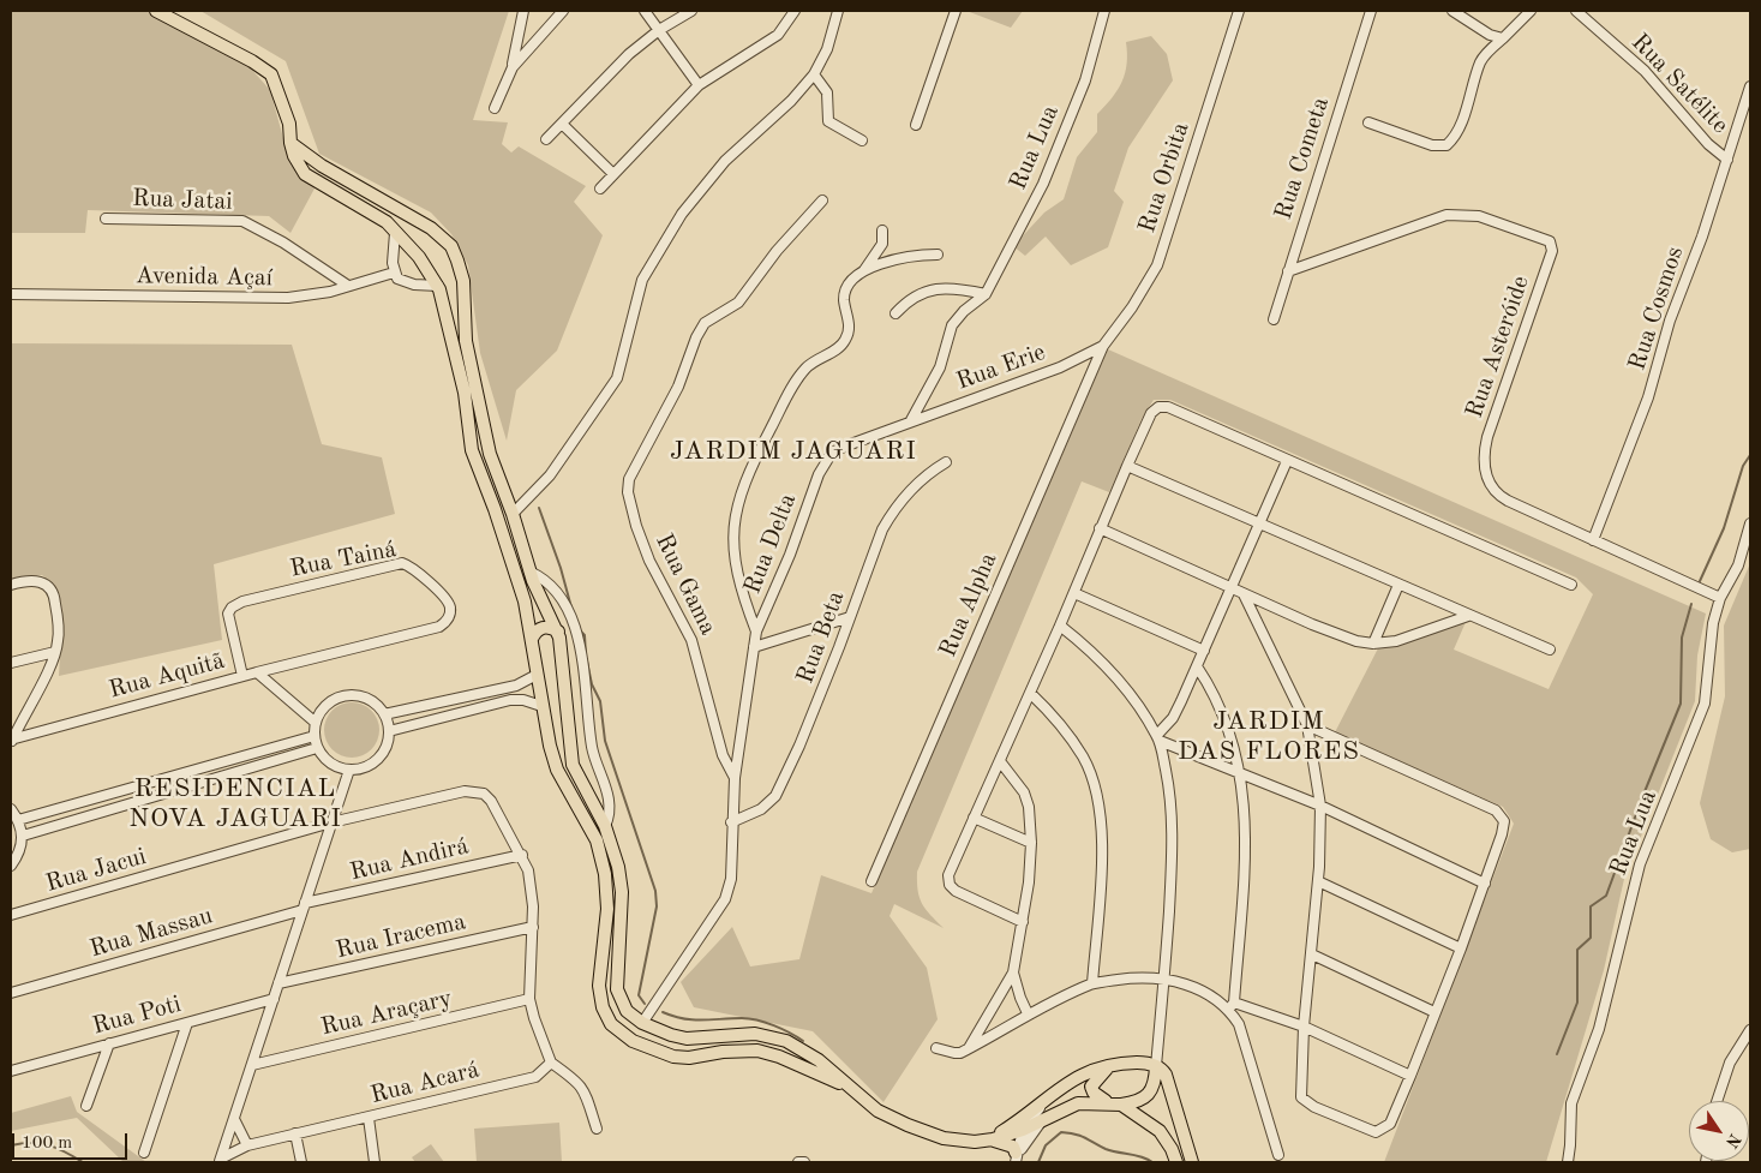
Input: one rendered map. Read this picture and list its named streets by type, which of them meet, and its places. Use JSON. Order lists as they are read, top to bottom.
{
  "streets": {
    "street": [
      "Rua Satélite",
      "Rua Lua",
      "Rua Cometa",
      "Rua Orbita",
      "Rua Jatai",
      "Avenida Açaí",
      "Rua Cosmos",
      "Rua Asteróide",
      "Rua Erie",
      "Rua Delta",
      "Rua Tainá",
      "Rua Gama",
      "Rua Alpha",
      "Rua Beta",
      "Rua Aquitã",
      "Rua Andirá",
      "Rua Jacui",
      "Rua Massau",
      "Rua Iracema",
      "Rua Araçary",
      "Rua Poti",
      "Rua Acará"
    ]
  },
  "crossings": [
    ["Rua Satélite", "Rua Cosmos"],
    ["Rua Lua", "Rua Asteróide"],
    ["Rua Cometa", "Rua Asteróide"],
    ["Rua Orbita", "Rua Erie"],
    ["Rua Orbita", "Rua Alpha"],
    ["Rua Jatai", "Avenida Açaí"],
    ["Rua Cosmos", "Rua Asteróide"],
    ["Rua Erie", "Rua Delta"],
    ["Rua Erie", "Rua Alpha"],
    ["Rua Delta", "Rua Gama"],
    ["Rua Tainá", "Rua Aquitã"],
    ["Rua Aquitã", "Rua Acará"],
    ["Rua Andirá", "Rua Massau"],
    ["Rua Andirá", "Rua Acará"],
    ["Rua Jacui", "Rua Acará"],
    ["Rua Massau", "Rua Acará"],
    ["Rua Iracema", "Rua Acará"],
    ["Rua Araçary", "Rua Acará"],
    ["Rua Poti", "Rua Acará"]
  ],
  "districts": ["JARDIM JAGUARI", "JARDIM DAS FLORES", "RESIDENCIAL NOVA JAGUARI"],
  "scale_bar": "100 m",
  "north": "bottom right"
}
